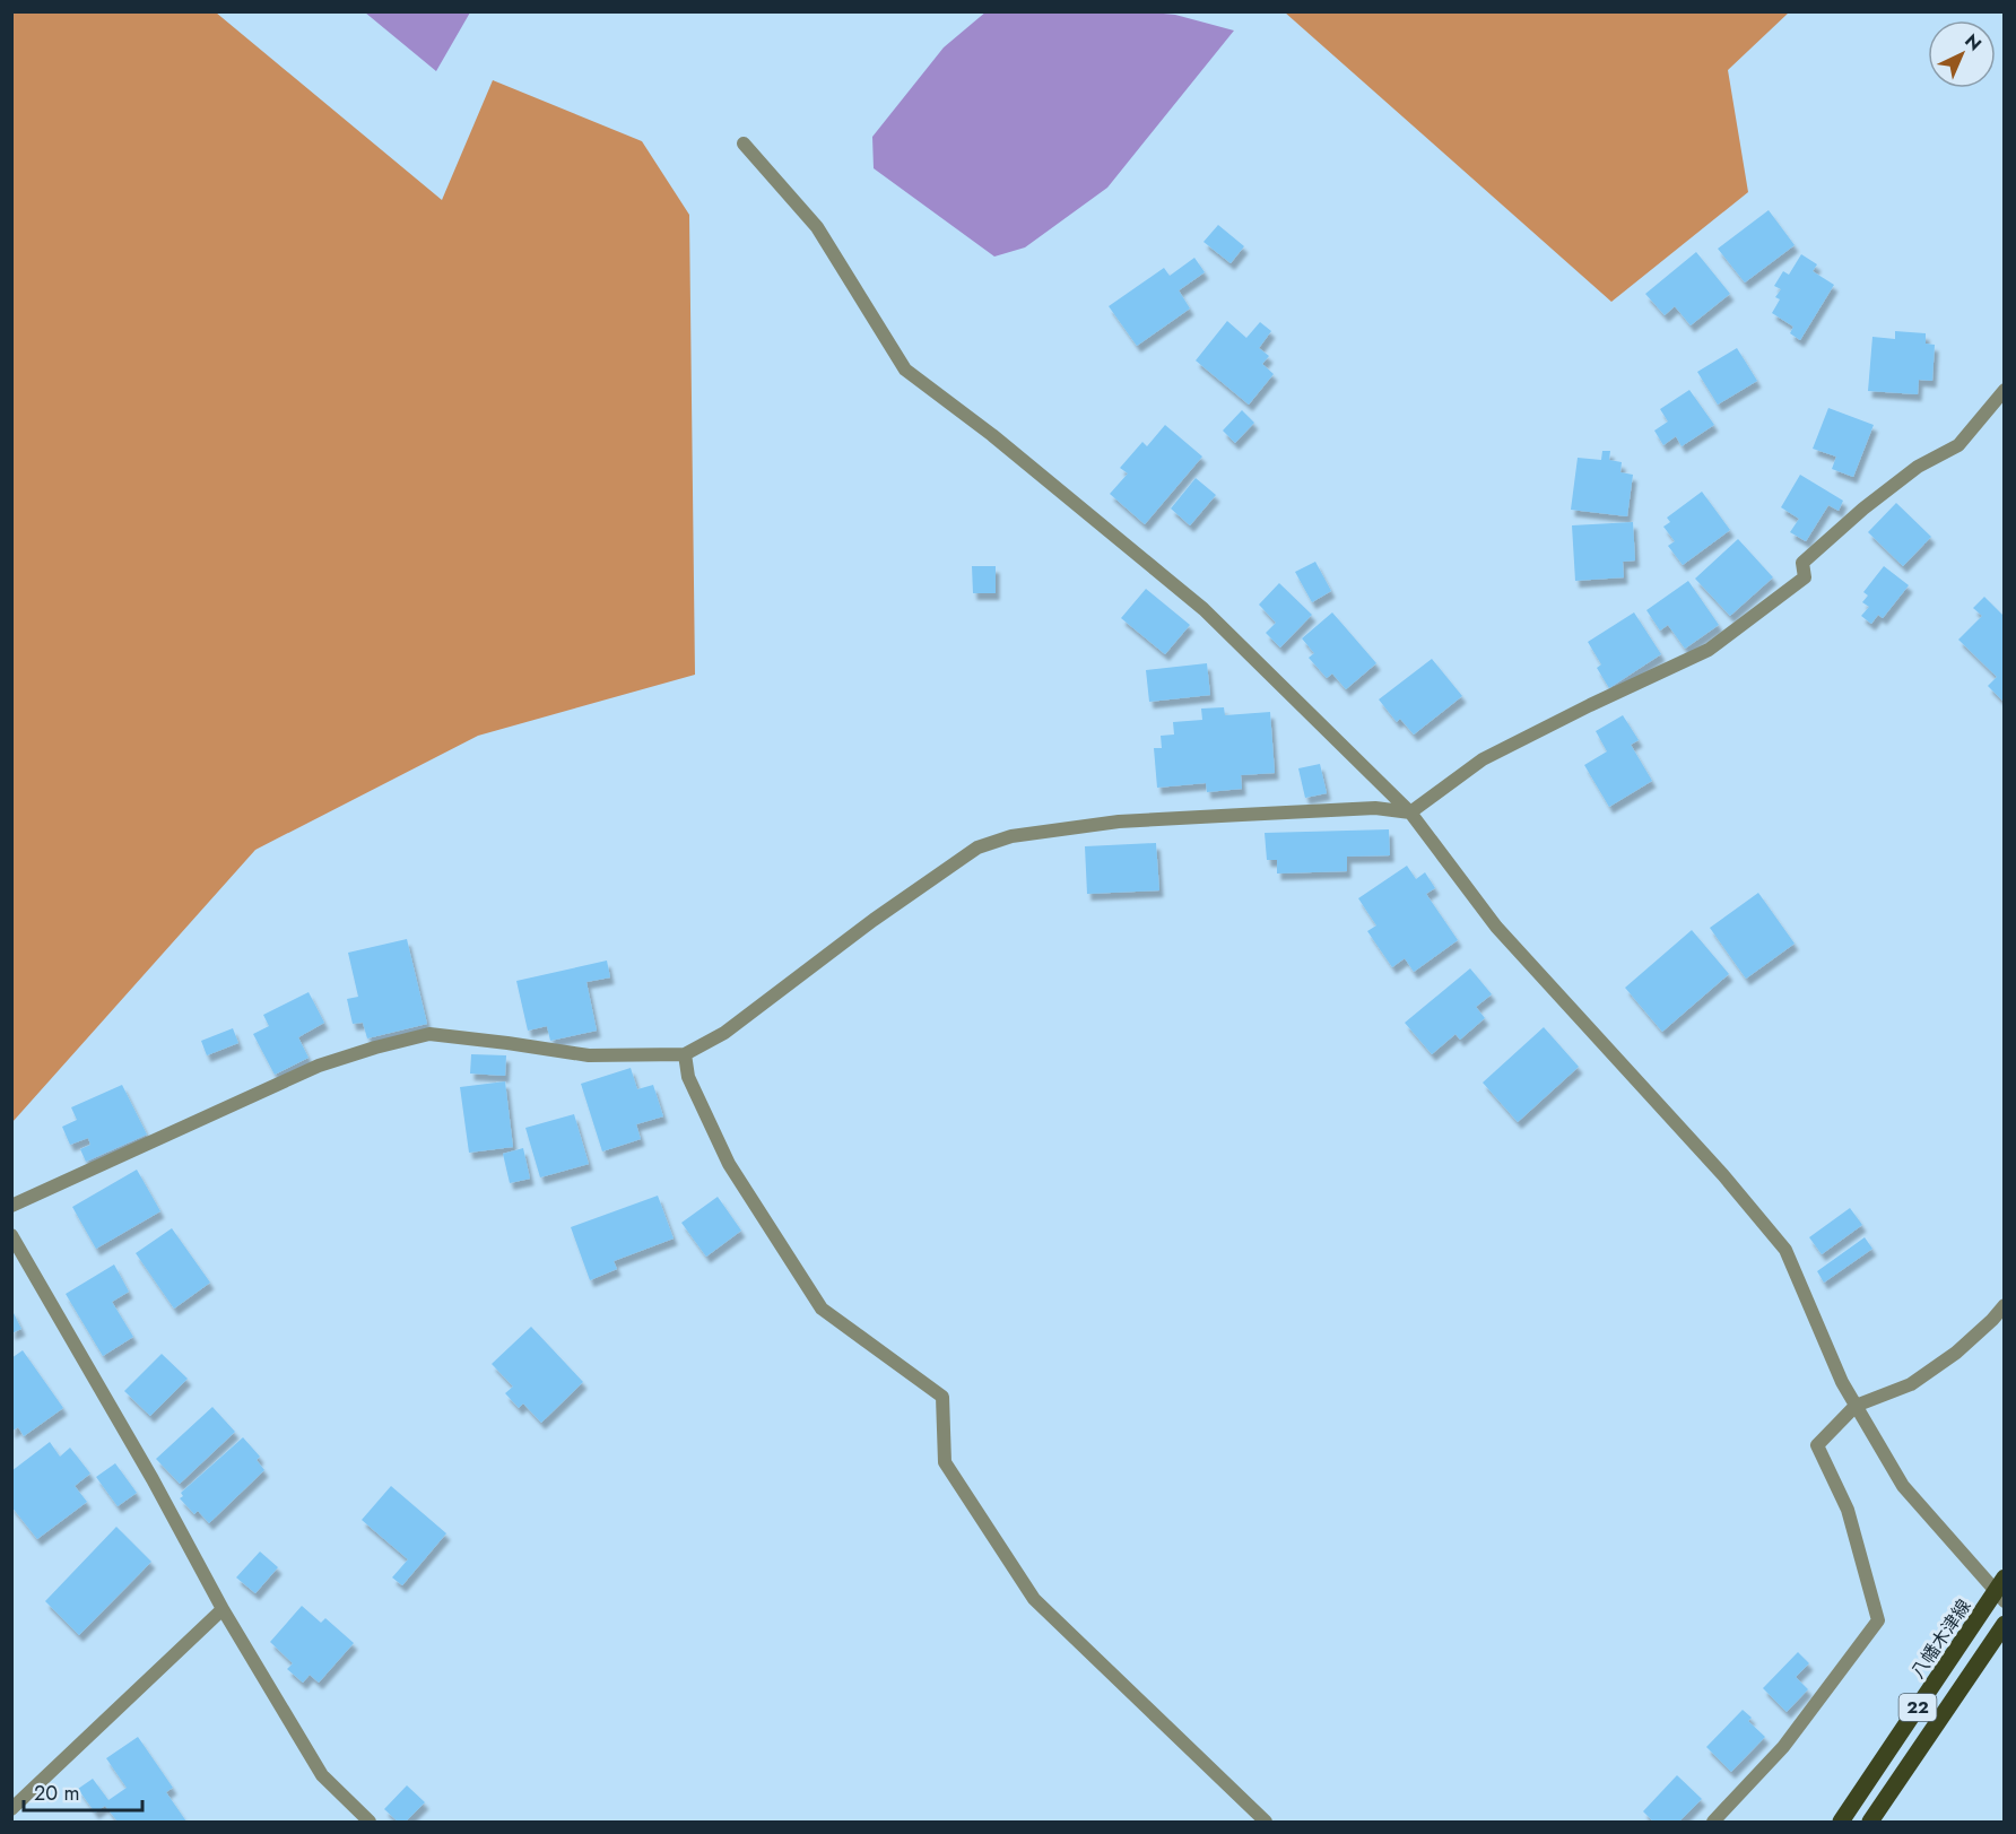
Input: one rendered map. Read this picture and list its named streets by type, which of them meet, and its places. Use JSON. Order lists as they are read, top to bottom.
{
  "streets": {
    "main road": ["八幡木津線", "22"]
  },
  "scale_bar": "20 m",
  "north": "top right"
}
